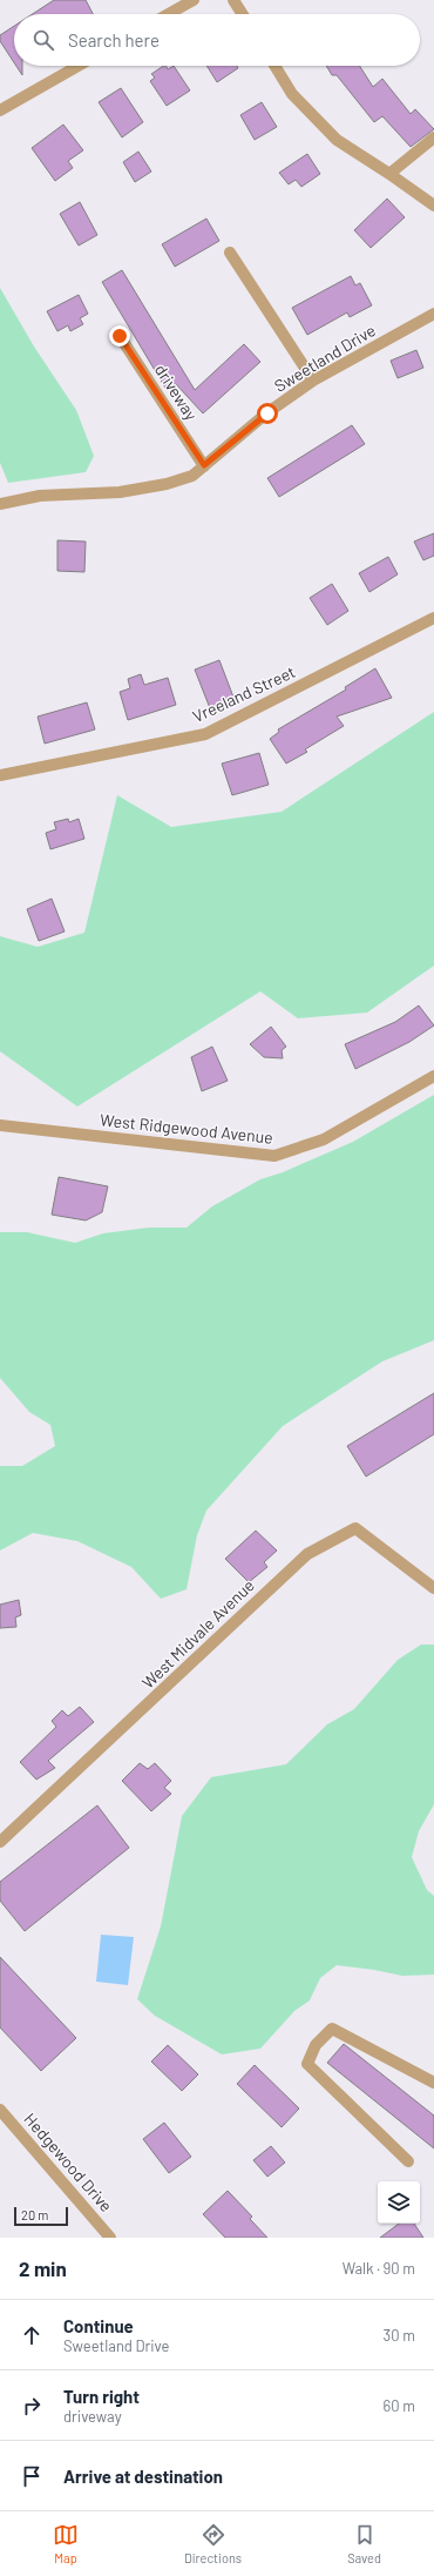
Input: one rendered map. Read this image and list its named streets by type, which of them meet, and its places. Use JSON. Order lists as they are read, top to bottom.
{
  "streets": {
    "street": [
      "Sweetland Drive",
      "driveway",
      "Vreeland Street",
      "West Ridgewood Avenue",
      "West Midvale Avenue",
      "Hedgewood Drive"
    ]
  },
  "crossings": [
    ["Sweetland Drive", "driveway"]
  ],
  "scale_bar": "20 m",
  "page": {
    "search": "Search here",
    "scale": "20 m",
    "heading": ["2 min", "Walk · 90 m"],
    "list": [
      ["Continue", "Sweetland Drive", "30 m"],
      ["Turn right", "driveway", "60 m"],
      "Arrive at destination"
    ],
    "nav": ["Map", "Directions", "Saved"]
  }
}
